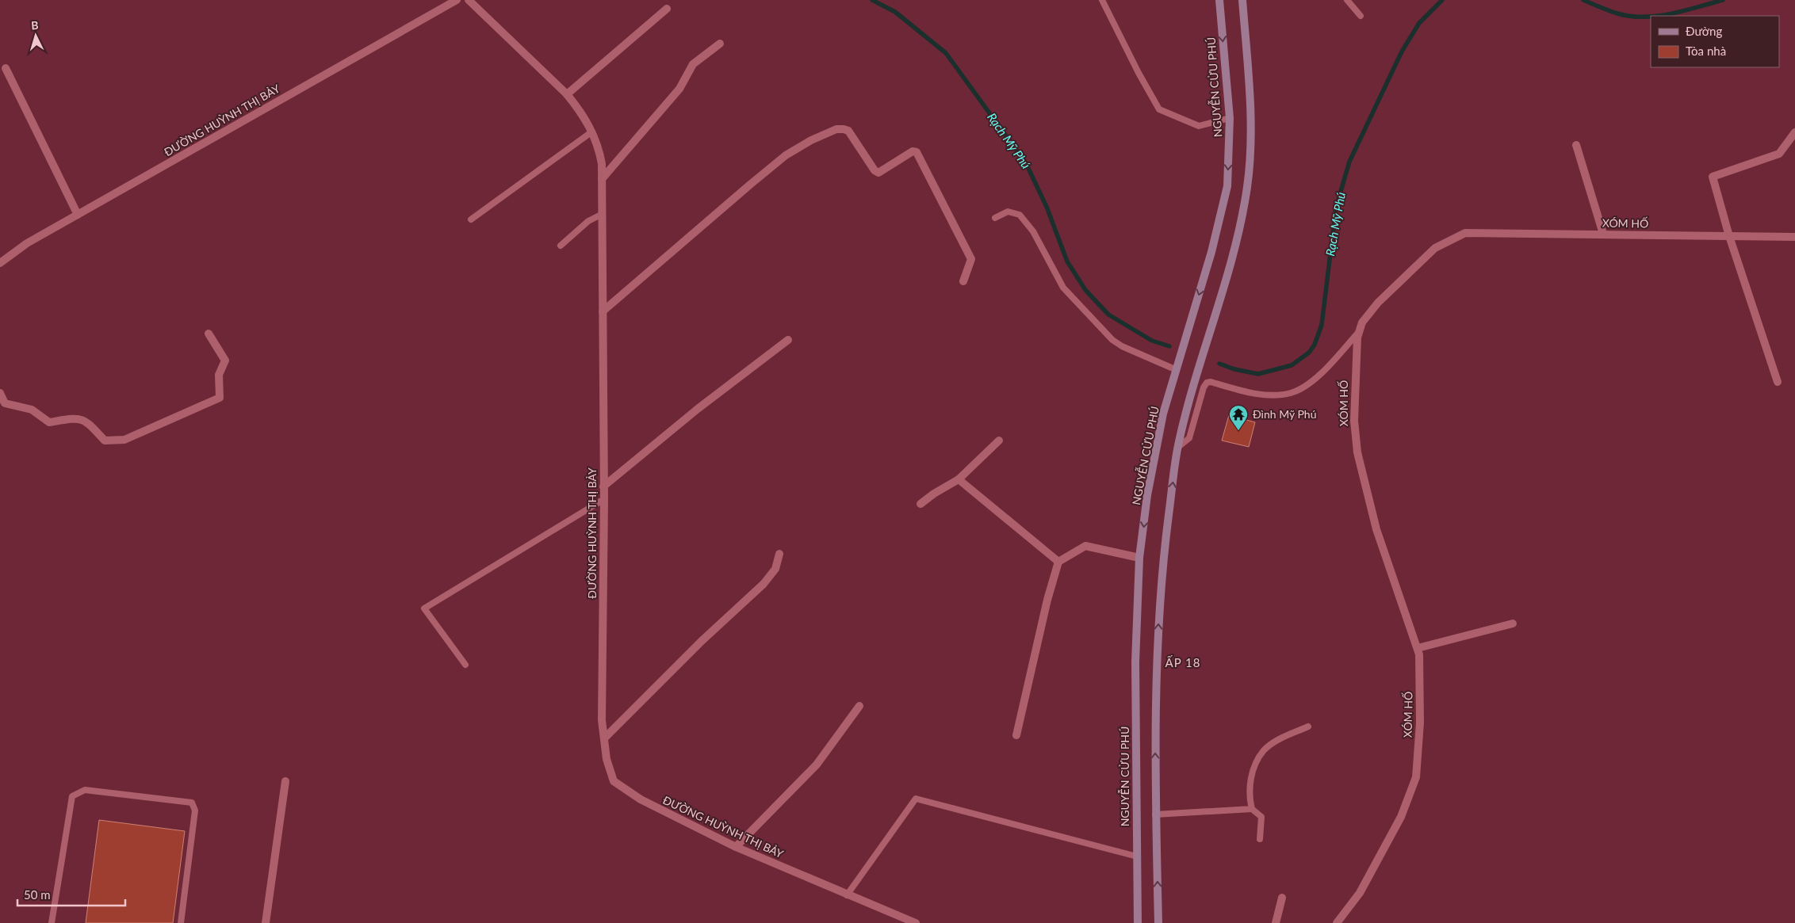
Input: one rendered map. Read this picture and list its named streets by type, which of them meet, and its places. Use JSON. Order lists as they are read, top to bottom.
{
  "streets": {
    "main road": ["NGUYỄN CỬU PHÚ"],
    "street": ["ĐƯỜNG HUỲNH THỊ BẢY", "XÓM HỐ"]
  },
  "districts": ["ẤP 18"],
  "water": ["Rạch Mỹ Phú"],
  "places": {
    "temple": ["Đình Mỹ Phú"]
  },
  "legend": ["Đường", "Tòa nhà"],
  "scale_bar": "50 m",
  "north": "top"
}
